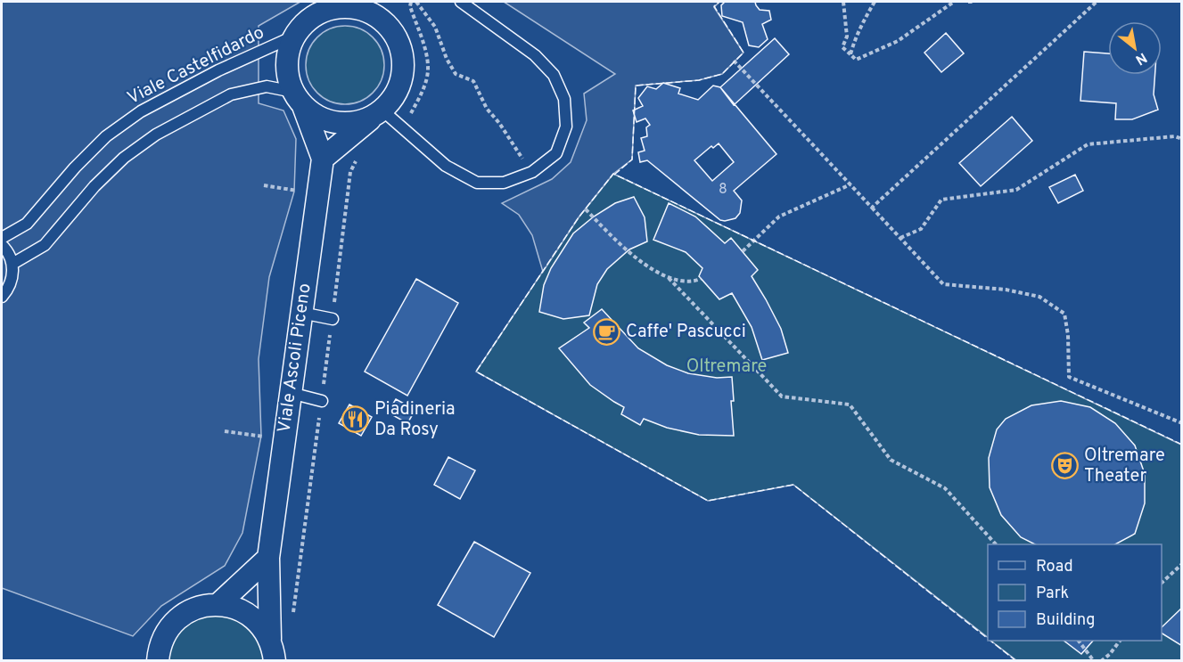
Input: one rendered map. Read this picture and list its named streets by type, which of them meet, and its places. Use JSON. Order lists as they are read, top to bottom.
{
  "streets": {
    "street": ["Viale Ascoli Piceno"],
    "lane": ["Viale Castelfidardo"]
  },
  "crossings": [
    ["Viale Castelfidardo", "Viale Ascoli Piceno"]
  ],
  "parks": ["Oltremare"],
  "places": {
    "cafe": ["Caffe' Pascucci"],
    "restaurant": ["Piadineria Da Rosy"],
    "theatre": ["Oltremare Theater"]
  },
  "house_numbers": ["8"],
  "legend": ["Road", "Park", "Building"],
  "north": "bottom right"
}
